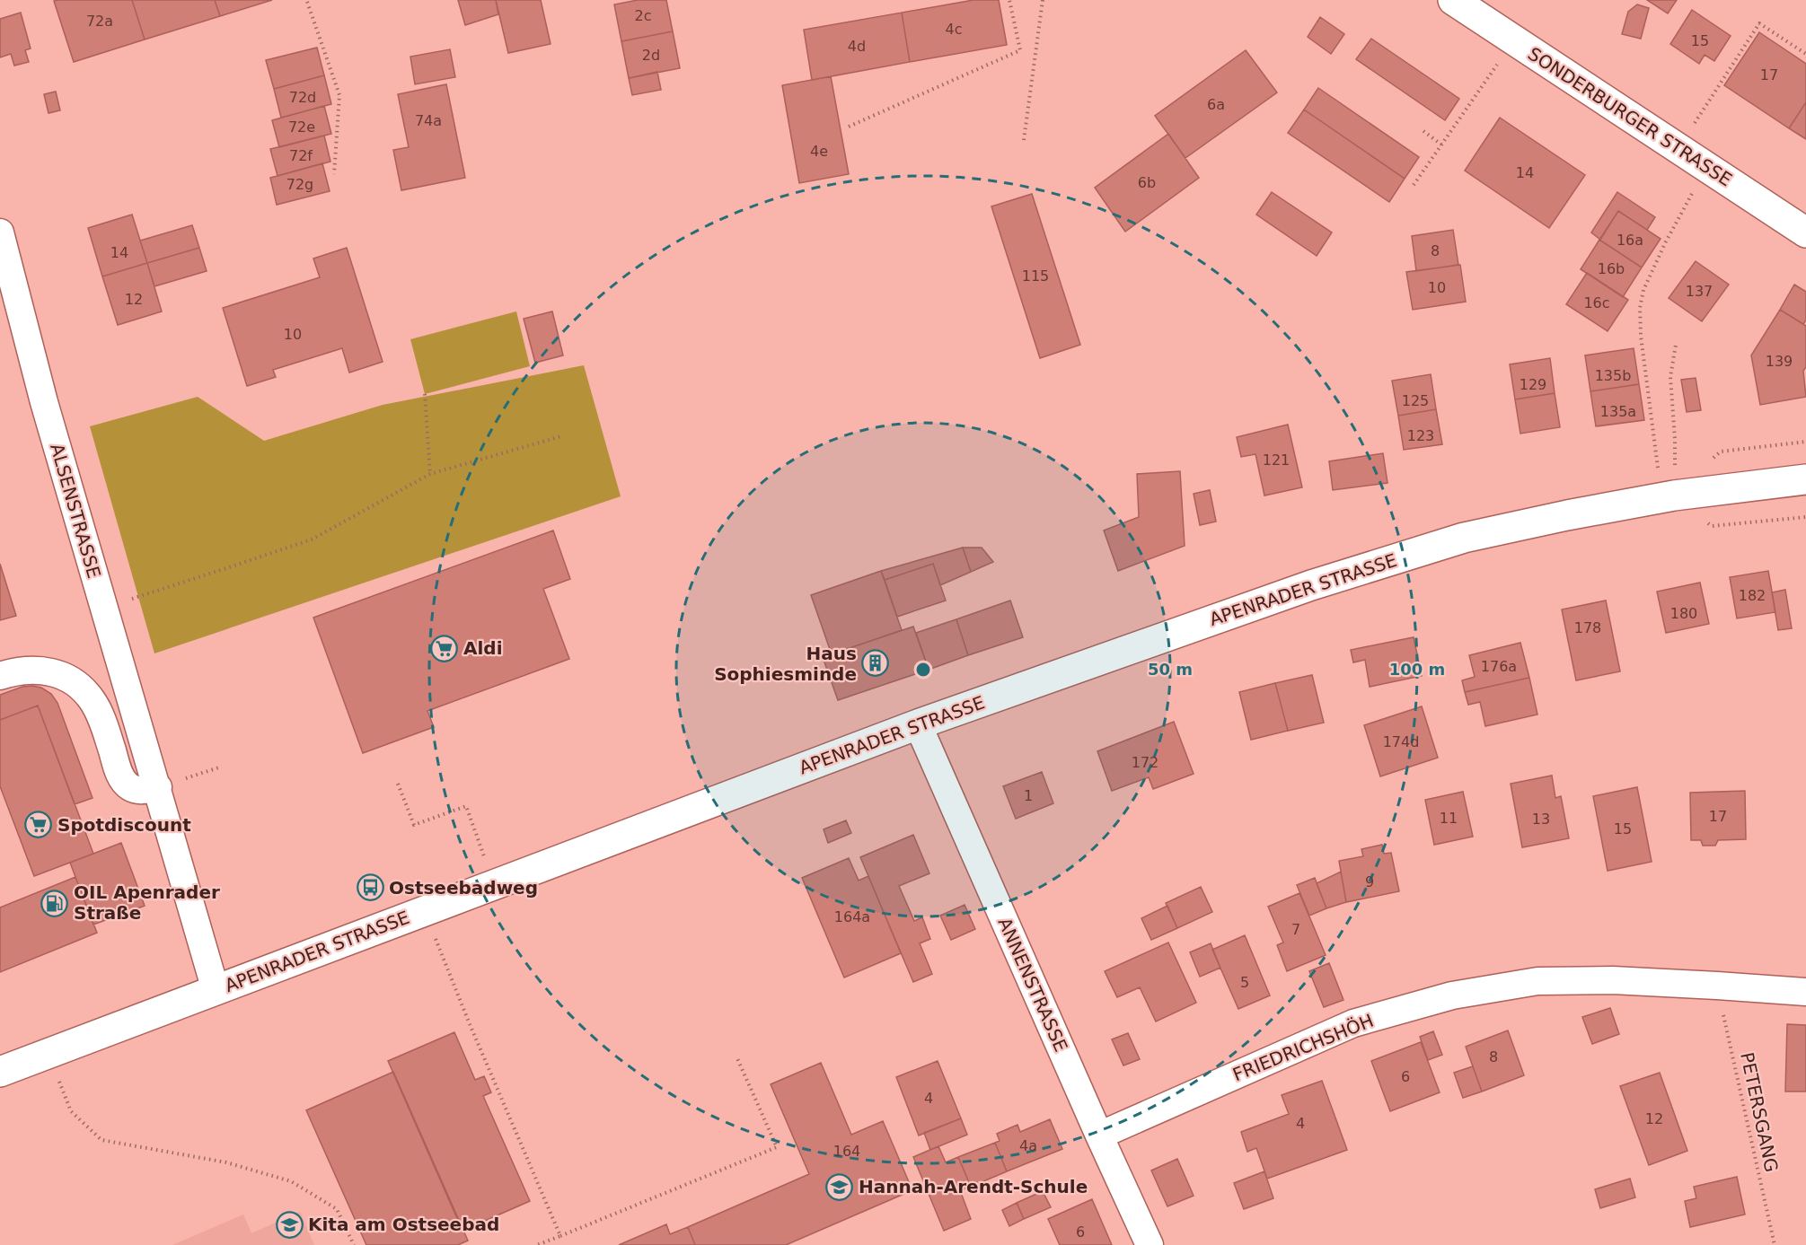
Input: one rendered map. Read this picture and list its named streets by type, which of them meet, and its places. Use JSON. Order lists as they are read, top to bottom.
{
  "streets": {
    "main road": ["SONDERBURGER STRASSE", "APENRADER STRASSE"],
    "street": ["ALSENSTRASSE", "ANNENSTRASSE", "FRIEDRICHSHÖH"],
    "path": ["PETERSGANG"]
  },
  "crossings": [
    ["ALSENSTRASSE", "APENRADER STRASSE"],
    ["APENRADER STRASSE", "ANNENSTRASSE"],
    ["ANNENSTRASSE", "FRIEDRICHSHÖH"],
    ["FRIEDRICHSHÖH", "PETERSGANG"]
  ],
  "places": {
    "supermarket": ["Aldi", "Spotdiscount"],
    "building": ["Haus Sophiesminde"],
    "bus stop": ["Ostseebadweg"],
    "fuel station": ["OIL Apenrader Straße"],
    "school or university": ["Hannah-Arendt-Schule", "Kita am Ostseebad"]
  },
  "house_numbers": [
    "2c",
    "72a",
    "4c",
    "15",
    "4d",
    "2d",
    "17",
    "72d",
    "6a",
    "74a",
    "72e",
    "4e",
    "72f",
    "14",
    "6b",
    "72g",
    "16a",
    "8",
    "14",
    "16b",
    "115",
    "10",
    "137",
    "12",
    "16c",
    "10",
    "139",
    "135b",
    "129",
    "125",
    "135a",
    "123",
    "121",
    "182",
    "180",
    "178",
    "176a",
    "174d",
    "172",
    "1",
    "17",
    "11",
    "13",
    "15",
    "9",
    "164a",
    "7",
    "5",
    "8",
    "6",
    "4",
    "12",
    "4",
    "4a",
    "164",
    "6"
  ],
  "rings": ["50 m", "100 m"]
}
